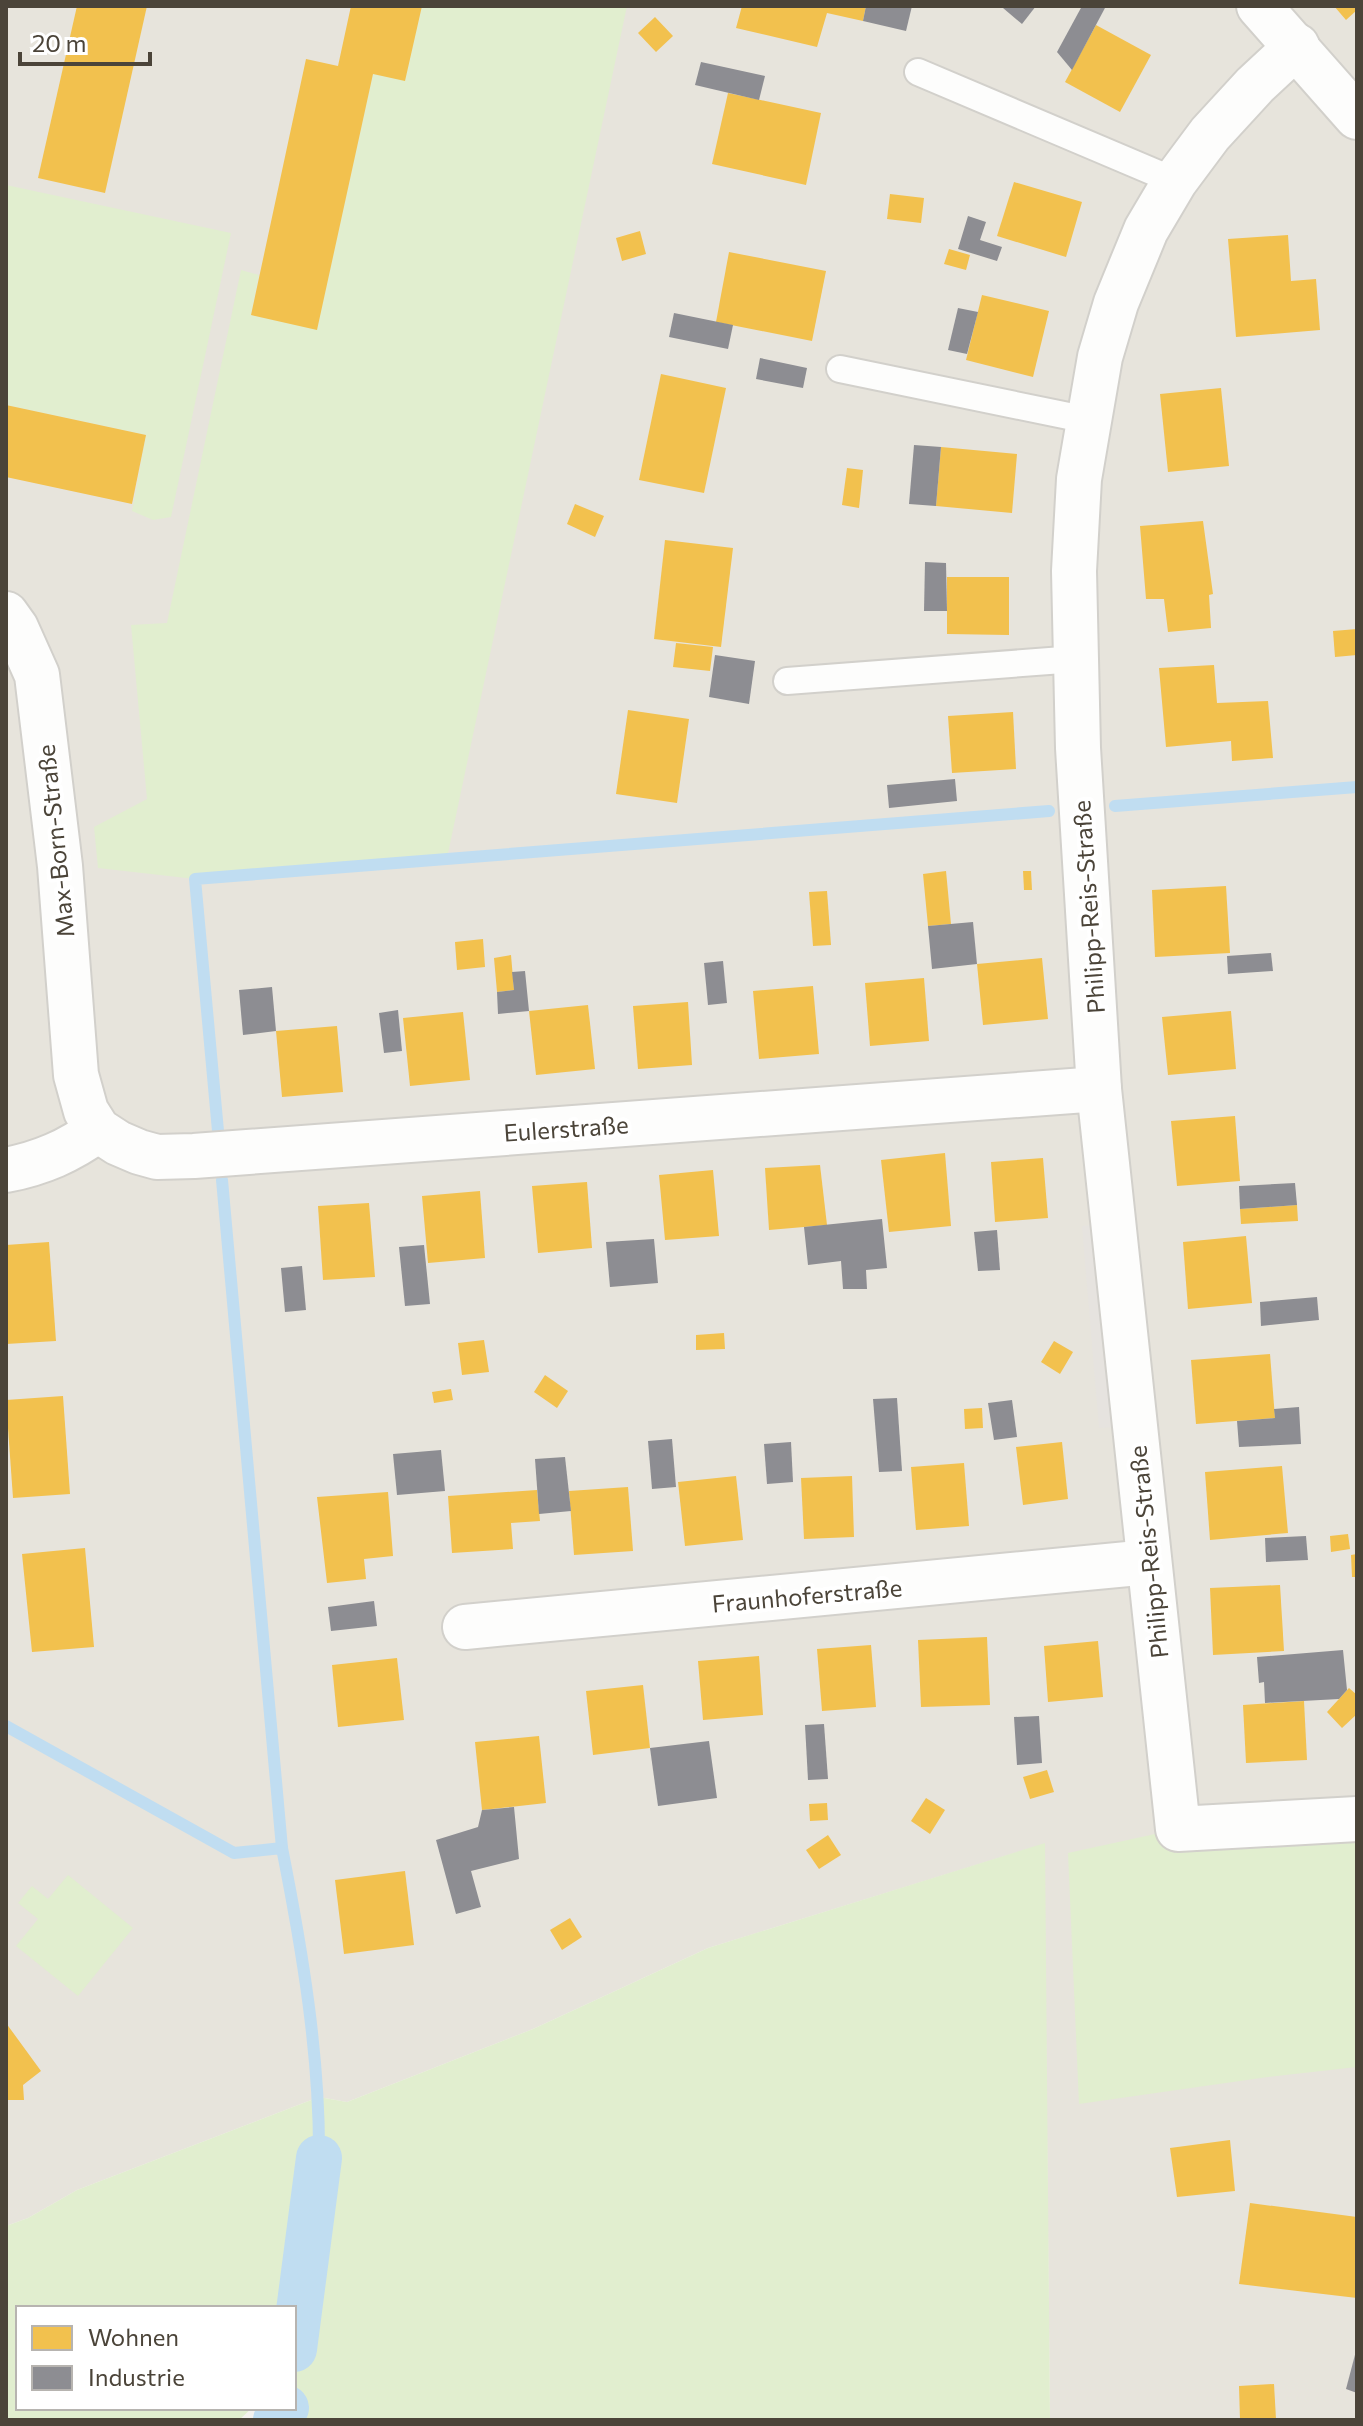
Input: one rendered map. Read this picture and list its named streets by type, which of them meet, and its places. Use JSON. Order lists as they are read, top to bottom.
{
  "streets": {
    "street": [
      "Max-Born-Straße",
      "Philipp-Reis-Straße",
      "Eulerstraße",
      "Fraunhoferstraße"
    ]
  },
  "crossings": [
    ["Max-Born-Straße", "Eulerstraße"],
    ["Philipp-Reis-Straße", "Eulerstraße"],
    ["Philipp-Reis-Straße", "Fraunhoferstraße"]
  ],
  "legend": ["Wohnen", "Industrie"],
  "scale_bar": "20 m"
}
